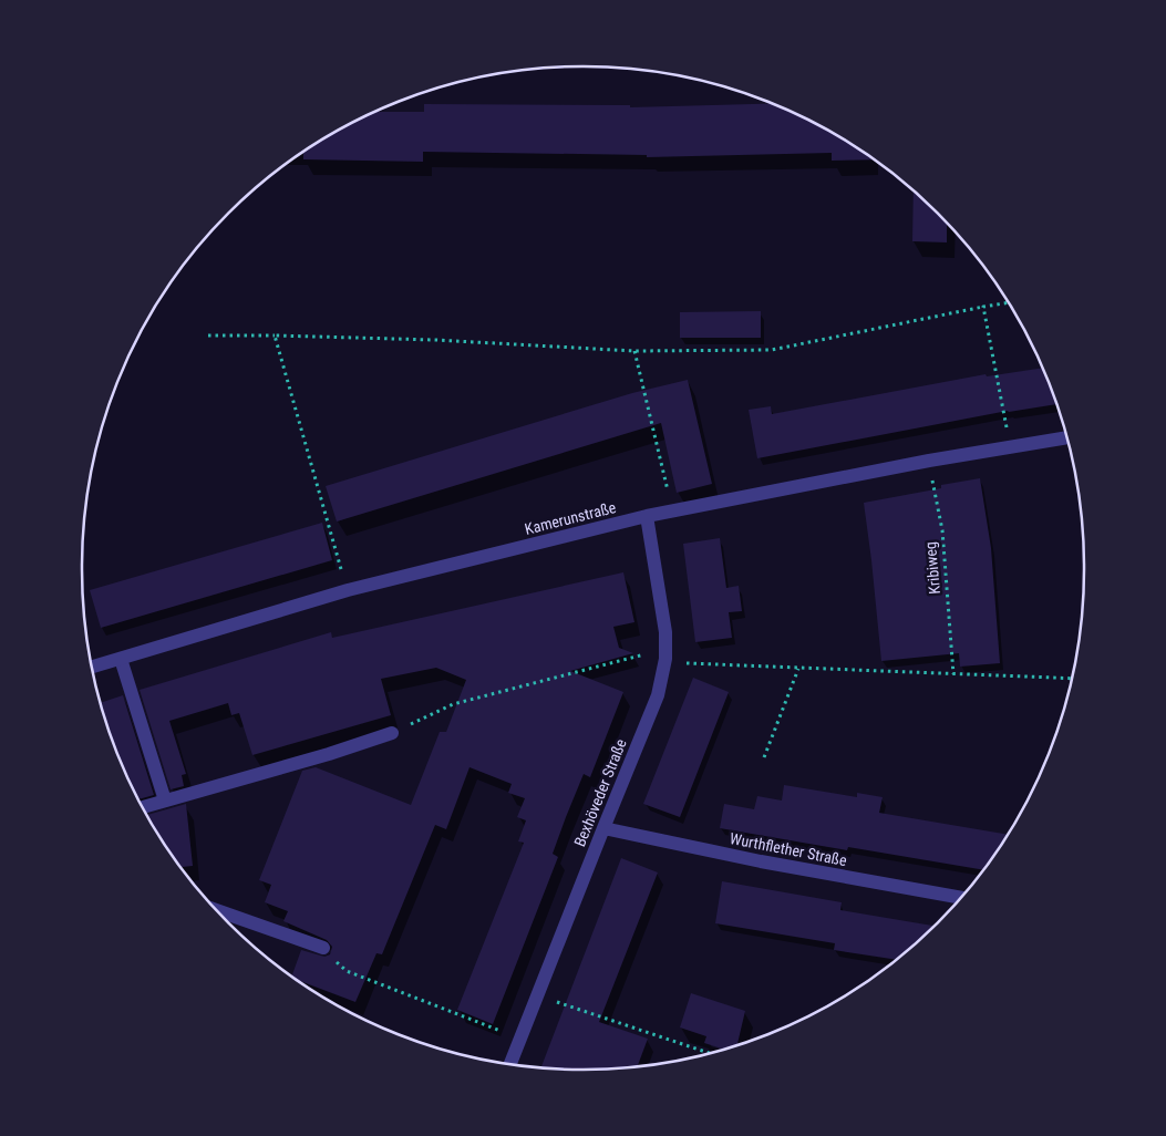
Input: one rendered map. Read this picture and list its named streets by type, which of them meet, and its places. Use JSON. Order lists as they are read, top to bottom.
{
  "streets": {
    "street": ["Kamerunstraße", "Bexhöveder Straße", "Wurthflether Straße"],
    "path": ["Kribiweg"]
  },
  "crossings": [
    ["Kamerunstraße", "Kribiweg"],
    ["Kamerunstraße", "Bexhöveder Straße"],
    ["Bexhöveder Straße", "Wurthflether Straße"]
  ]
}
